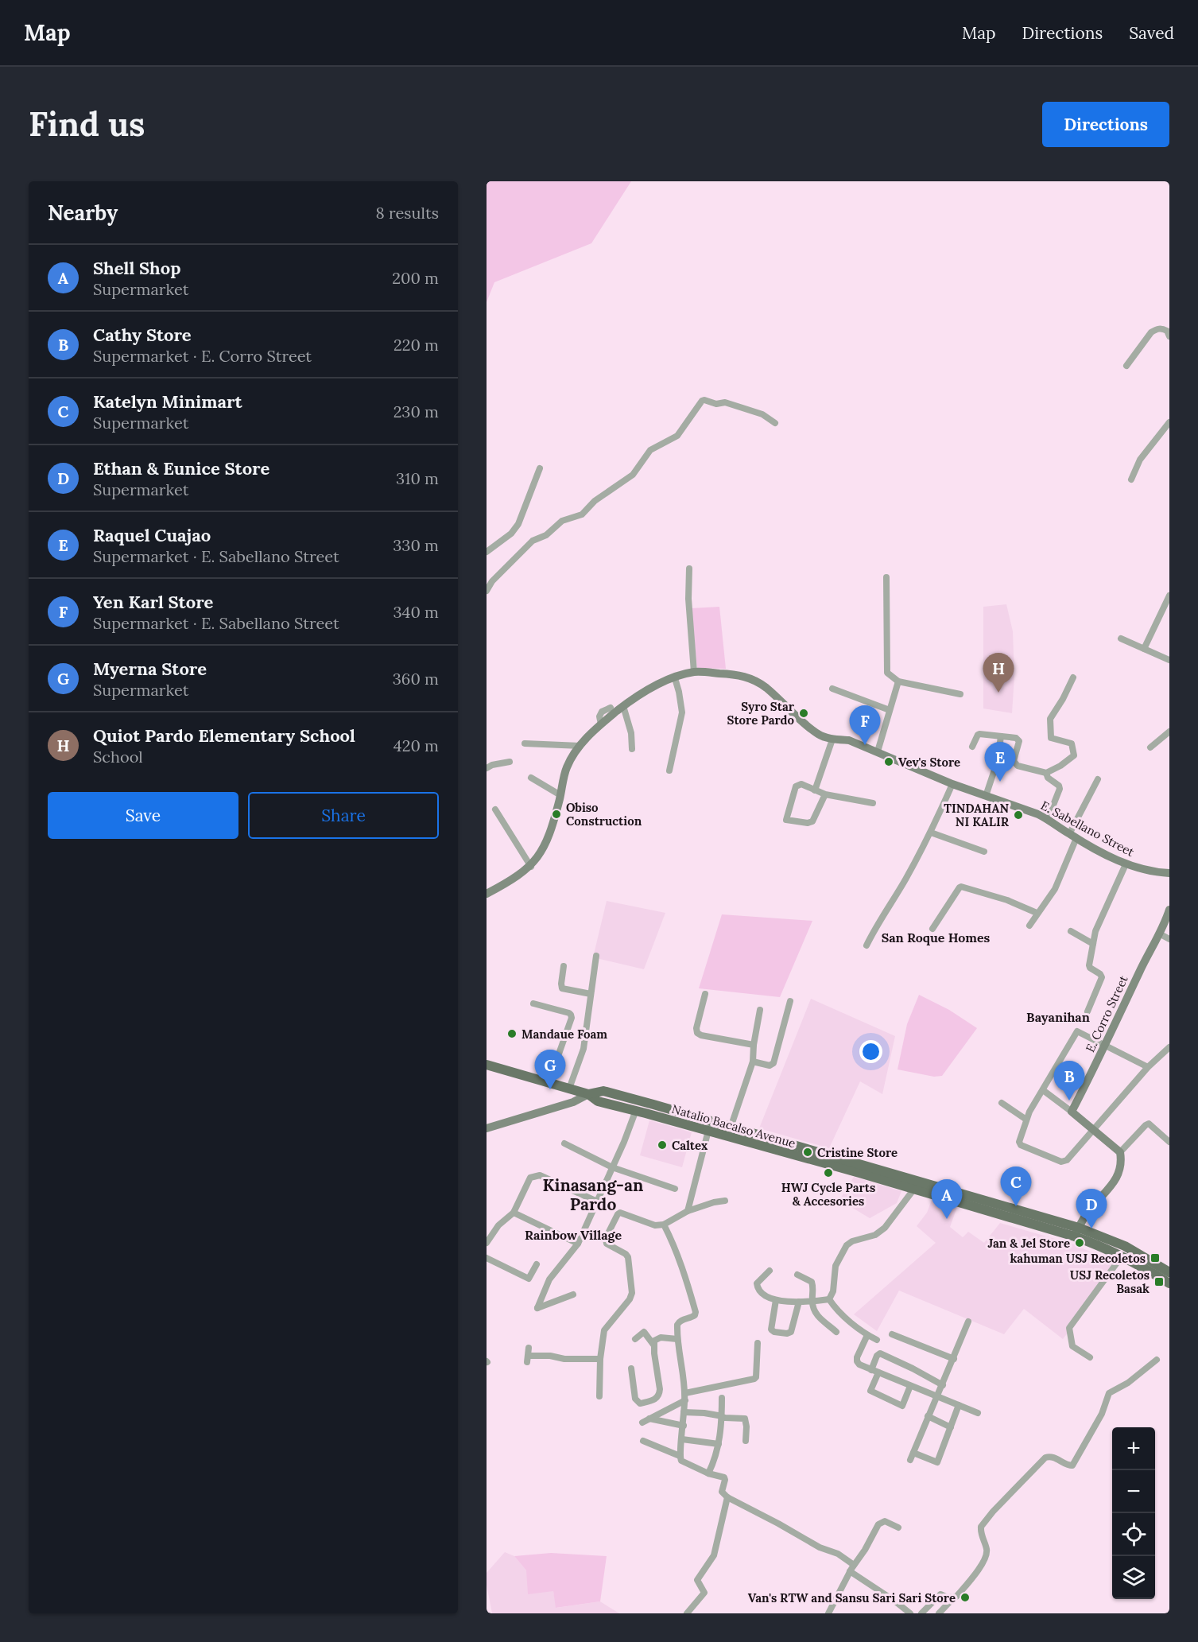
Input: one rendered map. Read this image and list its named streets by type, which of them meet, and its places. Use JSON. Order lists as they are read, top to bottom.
{
  "streets": {
    "main road": ["Natalio Bacalso Avenue"],
    "street": ["E. Sabellano Street", "E. Corro Street"]
  },
  "districts": [
    "San Roque Homes",
    "Bayanihan",
    "Kinasang-an Pardo",
    "Rainbow Village"
  ],
  "places": {
    "other": [
      "Syro Star Store Pardo",
      "Vev's Store",
      "Obiso Construction",
      "TINDAHAN NI KALIR",
      "Mandaue Foam",
      "Caltex",
      "Cristine Store",
      "HWJ Cycle Parts & Accesories",
      "Jan & Jel Store",
      "Van's RTW and Sansu Sari Sari Store"
    ],
    "transit": ["kahuman USJ Recoletos", "USJ Recoletos Basak"]
  },
  "page": {
    "header": "Map",
    "nav": ["Map", "Directions", "Saved"],
    "buttons": [
      "Directions",
      ["Save", "Share"]
    ],
    "title": "Find us",
    "heading": ["Nearby", "8 results"],
    "list": [
      {
        "mark": "A",
        "name": "Shell Shop",
        "note": "Supermarket",
        "value": "200 m"
      },
      {
        "mark": "B",
        "name": "Cathy Store",
        "note": "Supermarket · E. Corro Street",
        "value": "220 m"
      },
      {
        "mark": "C",
        "name": "Katelyn Minimart",
        "note": "Supermarket",
        "value": "230 m"
      },
      {
        "mark": "D",
        "name": "Ethan & Eunice Store",
        "note": "Supermarket",
        "value": "310 m"
      },
      {
        "mark": "E",
        "name": "Raquel Cuajao",
        "note": "Supermarket · E. Sabellano Street",
        "value": "330 m"
      },
      {
        "mark": "F",
        "name": "Yen Karl Store",
        "note": "Supermarket · E. Sabellano Street",
        "value": "340 m"
      },
      {
        "mark": "G",
        "name": "Myerna Store",
        "note": "Supermarket",
        "value": "360 m"
      },
      {
        "mark": "H",
        "name": "Quiot Pardo Elementary School",
        "note": "School",
        "value": "420 m"
      }
    ],
    "pins": [
      "H",
      "F",
      "E",
      "G",
      "B",
      "C",
      "A",
      "D"
    ],
    "map_buttons": ["+", "−"]
  }
}
